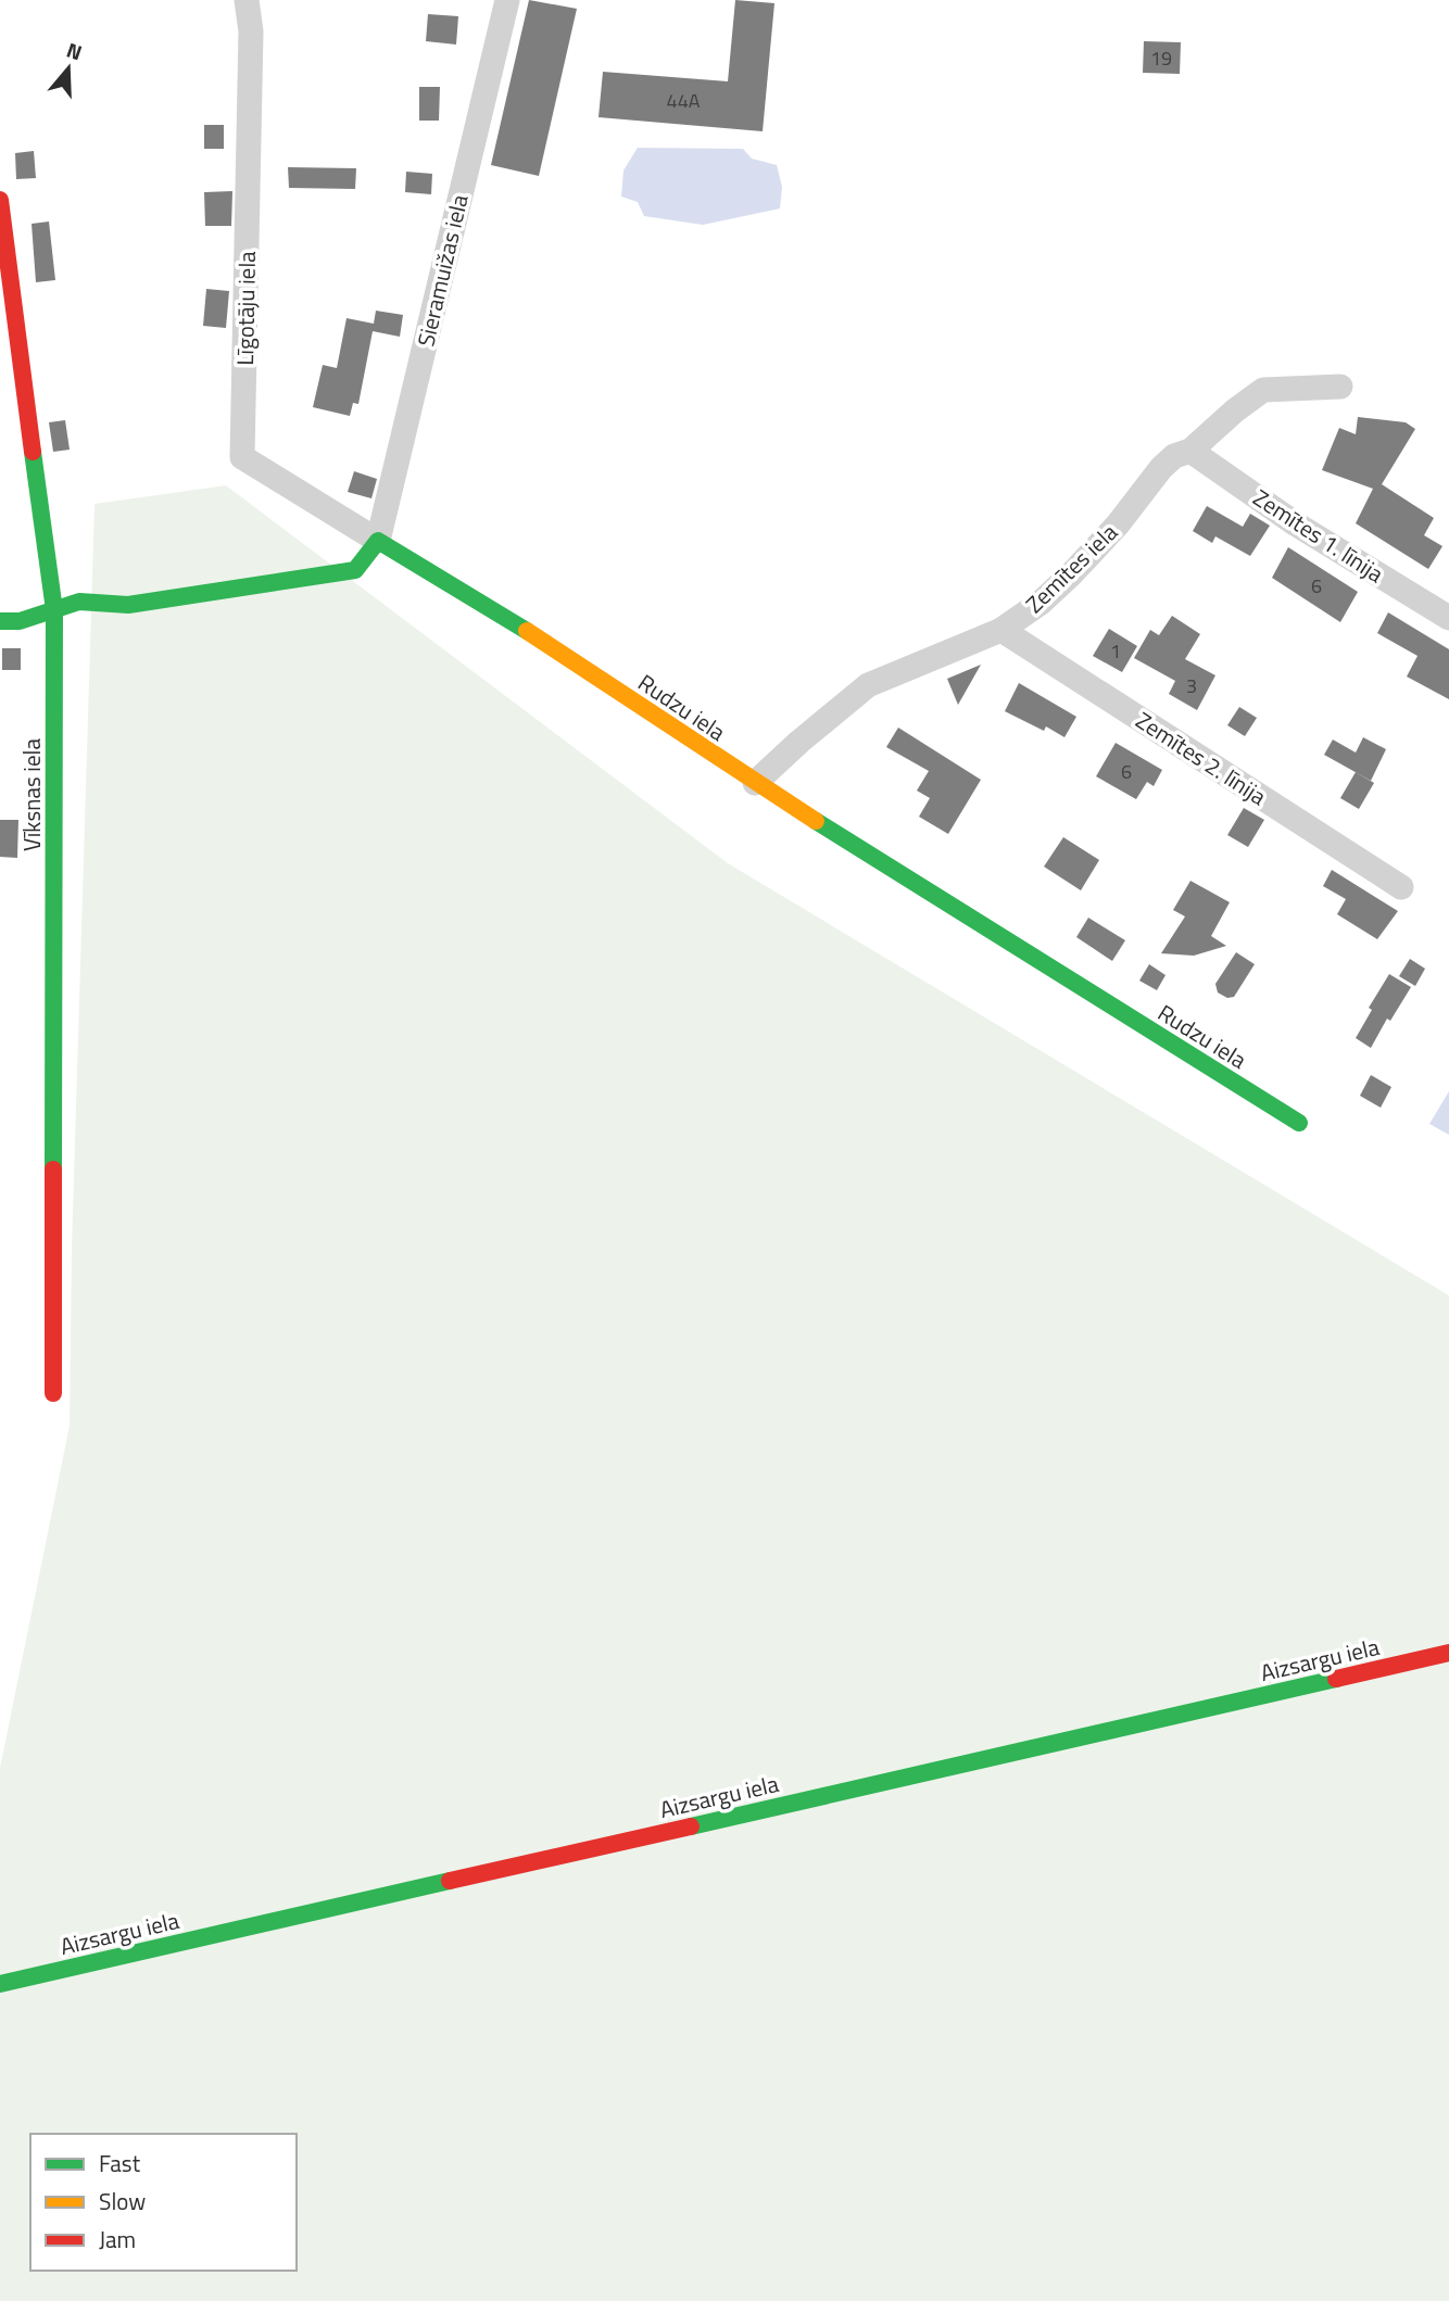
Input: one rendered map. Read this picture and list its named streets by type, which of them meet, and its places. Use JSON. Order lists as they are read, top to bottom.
{
  "streets": {
    "main road": ["Rudzu iela", "Vīksnas iela", "Aizsargu iela"],
    "street": [
      "Sieramuižas iela",
      "Līgotāju iela",
      "Zemītes 1. līnija",
      "Zemītes iela",
      "Zemītes 2. līnija"
    ]
  },
  "crossings": [
    ["Sieramuižas iela", "Līgotāju iela"],
    ["Sieramuižas iela", "Rudzu iela"],
    ["Līgotāju iela", "Rudzu iela"],
    ["Zemītes 1. līnija", "Zemītes iela"],
    ["Zemītes iela", "Rudzu iela"],
    ["Zemītes iela", "Zemītes 2. līnija"]
  ],
  "house_numbers": [
    "19",
    "44A",
    "6",
    "1",
    "3",
    "6"
  ],
  "legend": ["Fast", "Slow", "Jam"],
  "north": "top"
}
